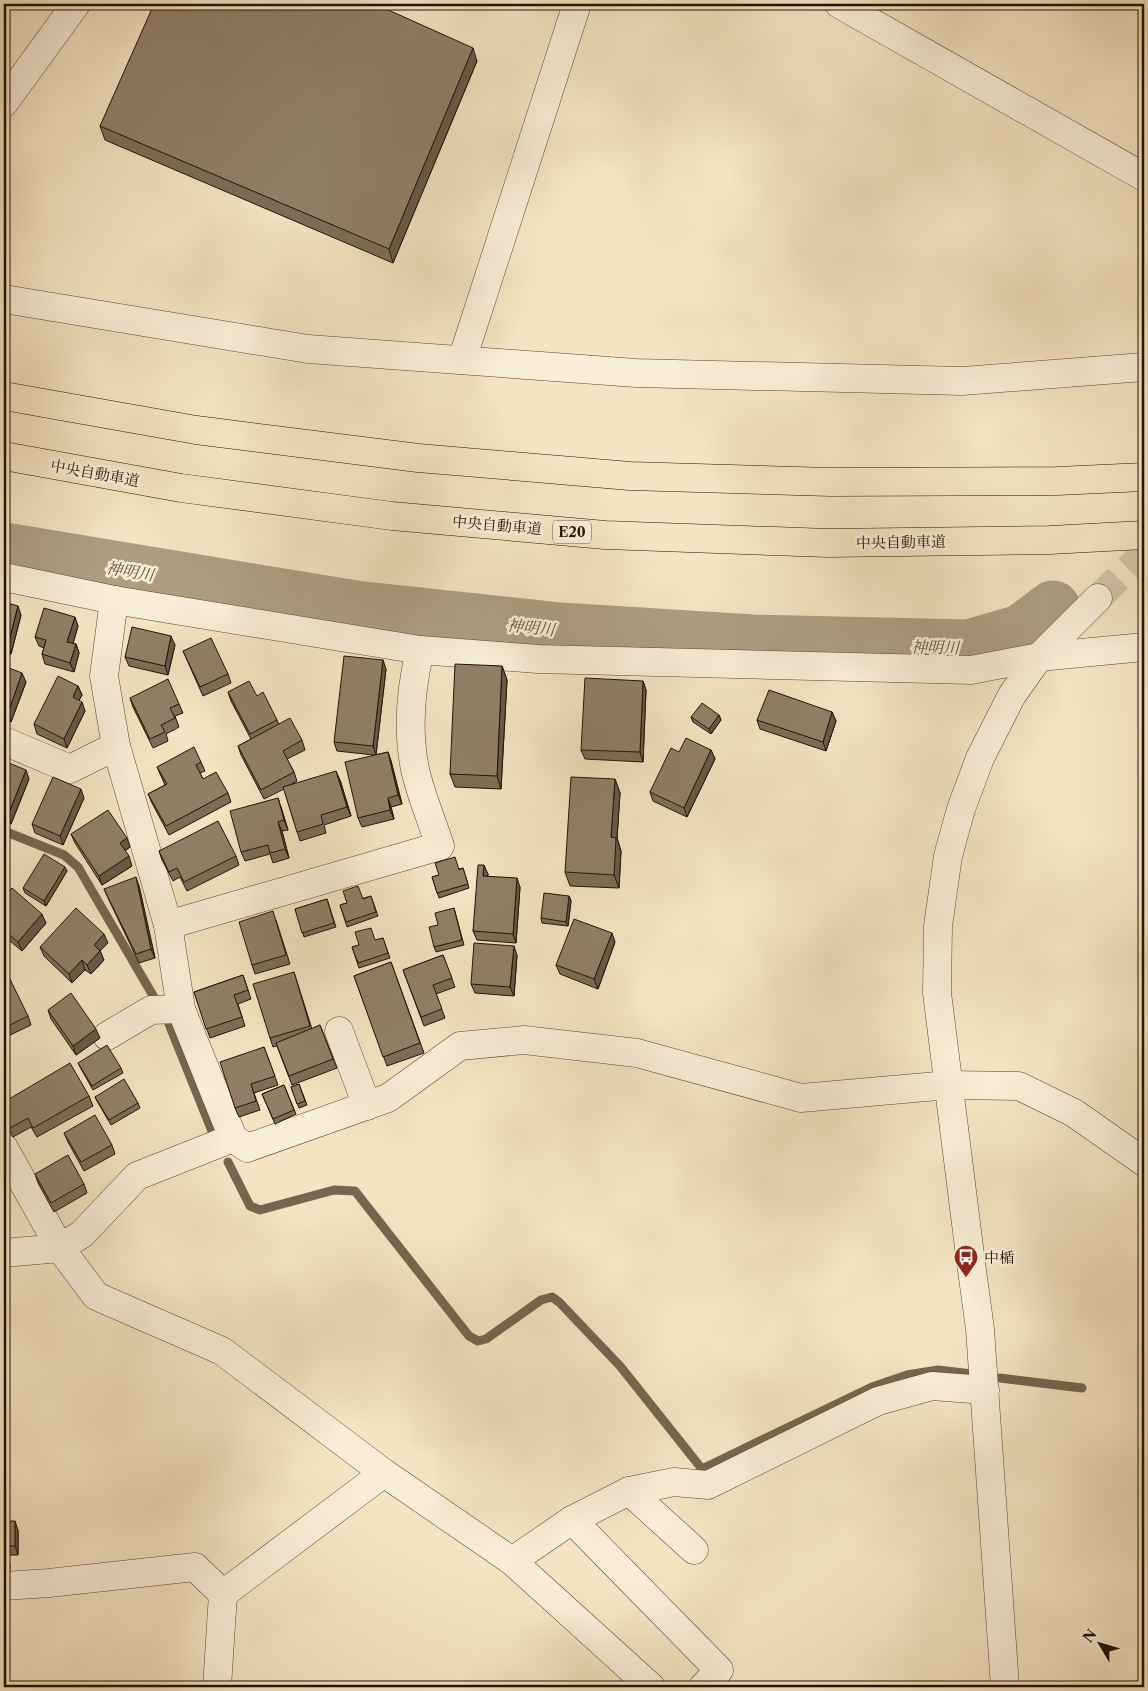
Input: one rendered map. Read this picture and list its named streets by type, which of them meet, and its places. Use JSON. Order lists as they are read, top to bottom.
{
  "streets": {
    "highway": ["中央自動車道", "E20"]
  },
  "water": ["神明川"],
  "places": {
    "bus stop": ["中楯"]
  },
  "north": "top left"
}
